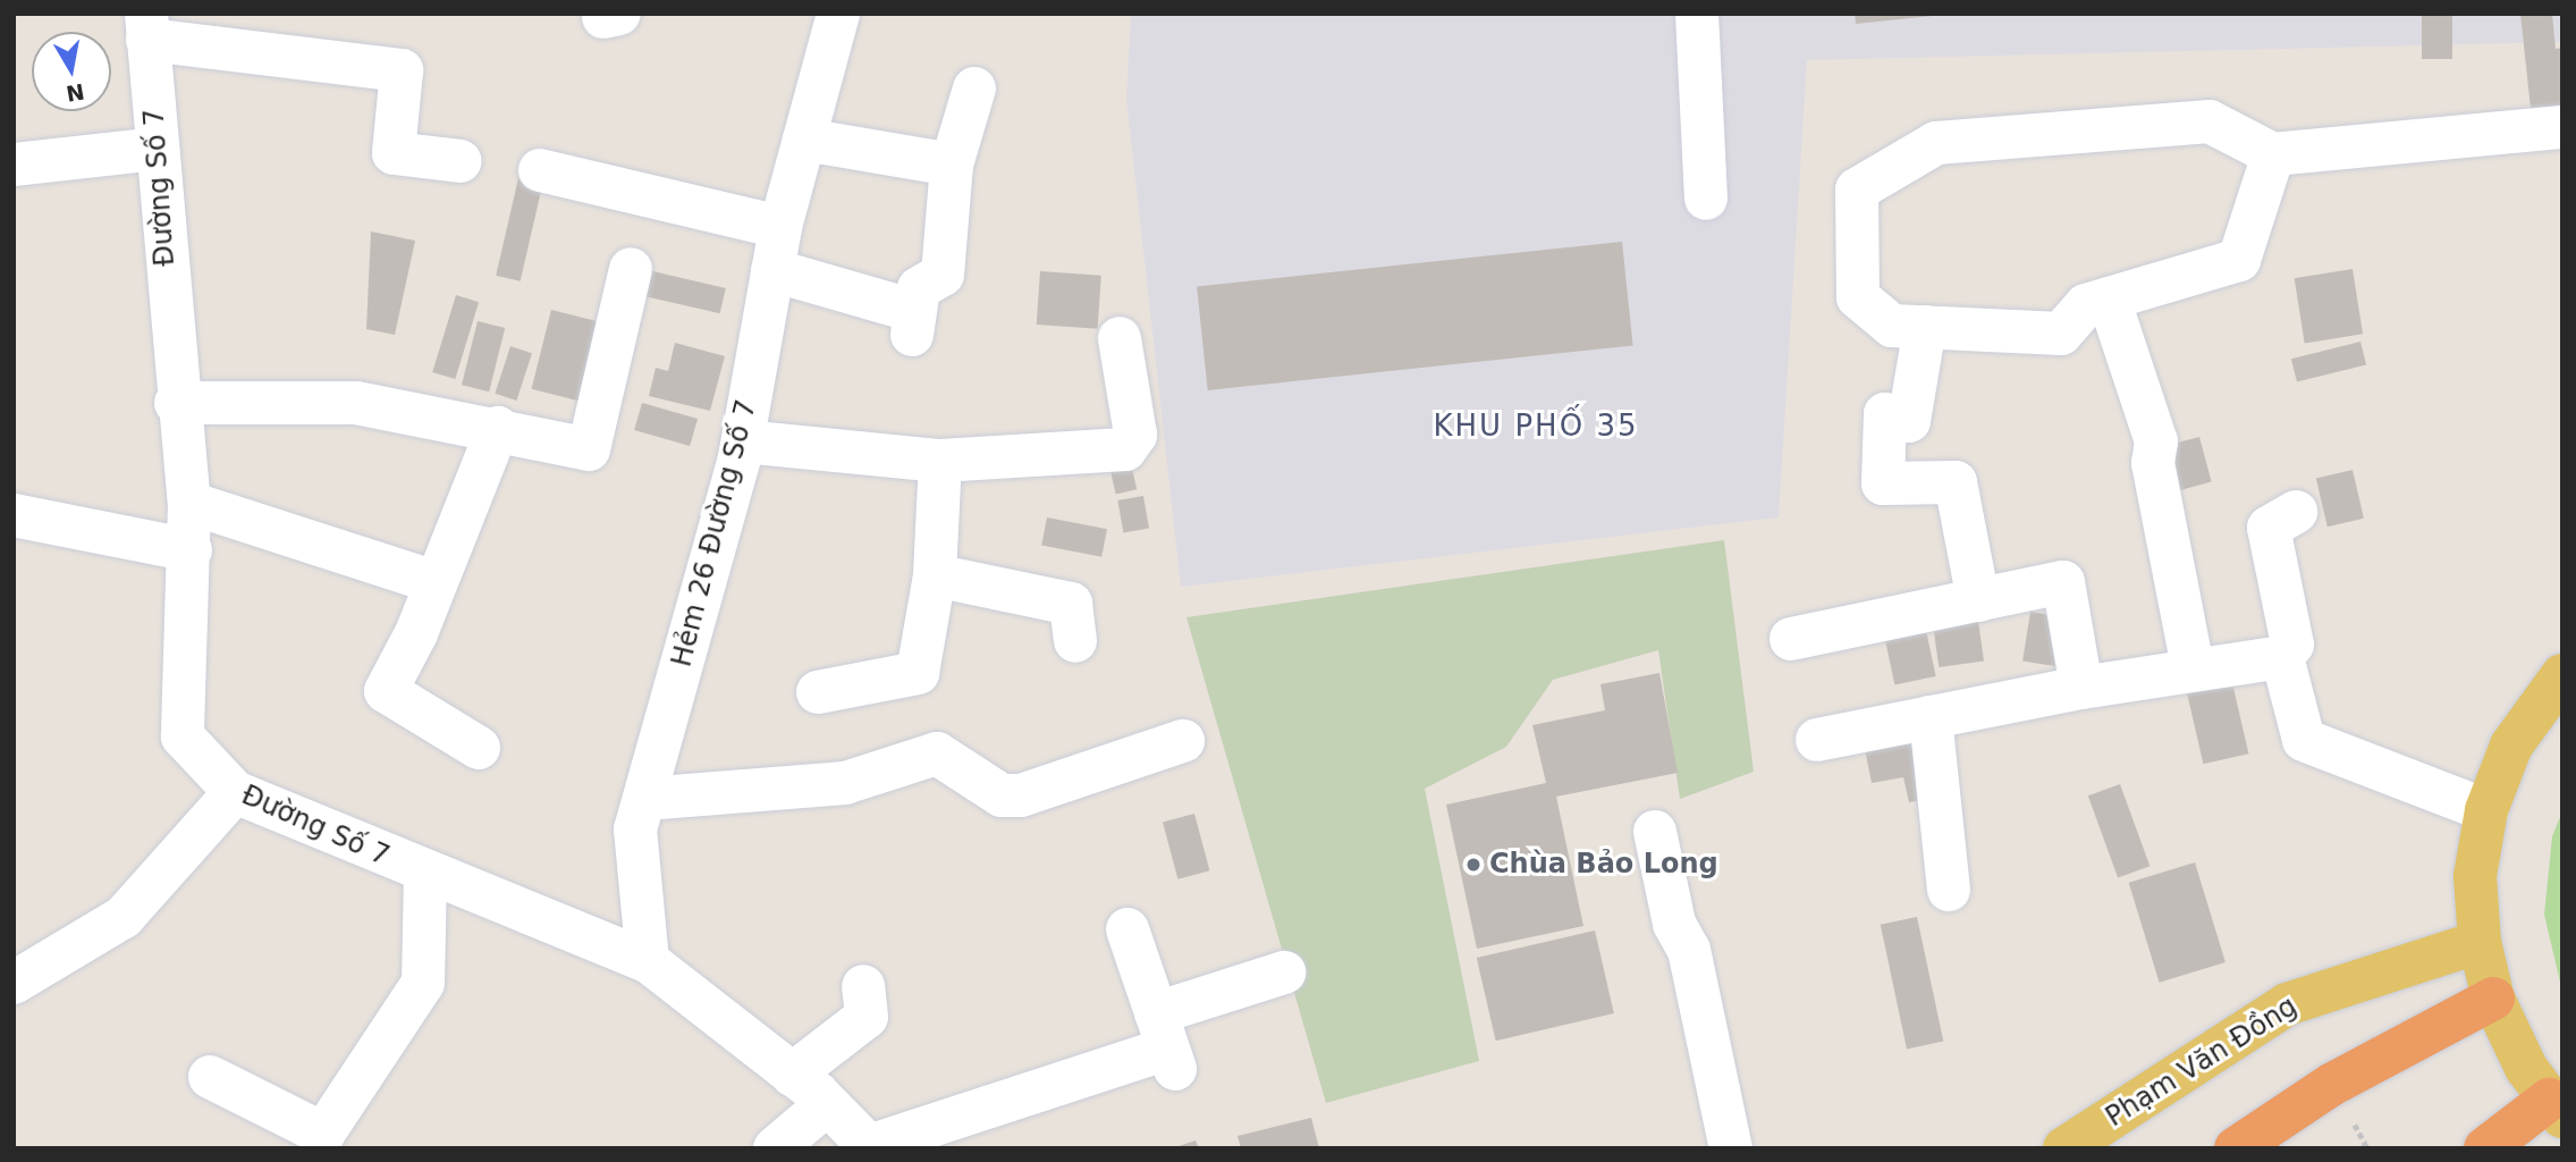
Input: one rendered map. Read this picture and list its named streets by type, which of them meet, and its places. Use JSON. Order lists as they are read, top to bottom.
{
  "streets": {
    "main road": ["Phạm Văn Đồng"],
    "street": ["Đường Số 7", "Hẻm 26 Đường Số 7"]
  },
  "crossings": [
    ["Đường Số 7", "Hẻm 26 Đường Số 7"]
  ],
  "districts": ["KHU PHỐ 35"],
  "places": ["Chùa Bảo Long"],
  "north": "bottom"
}
